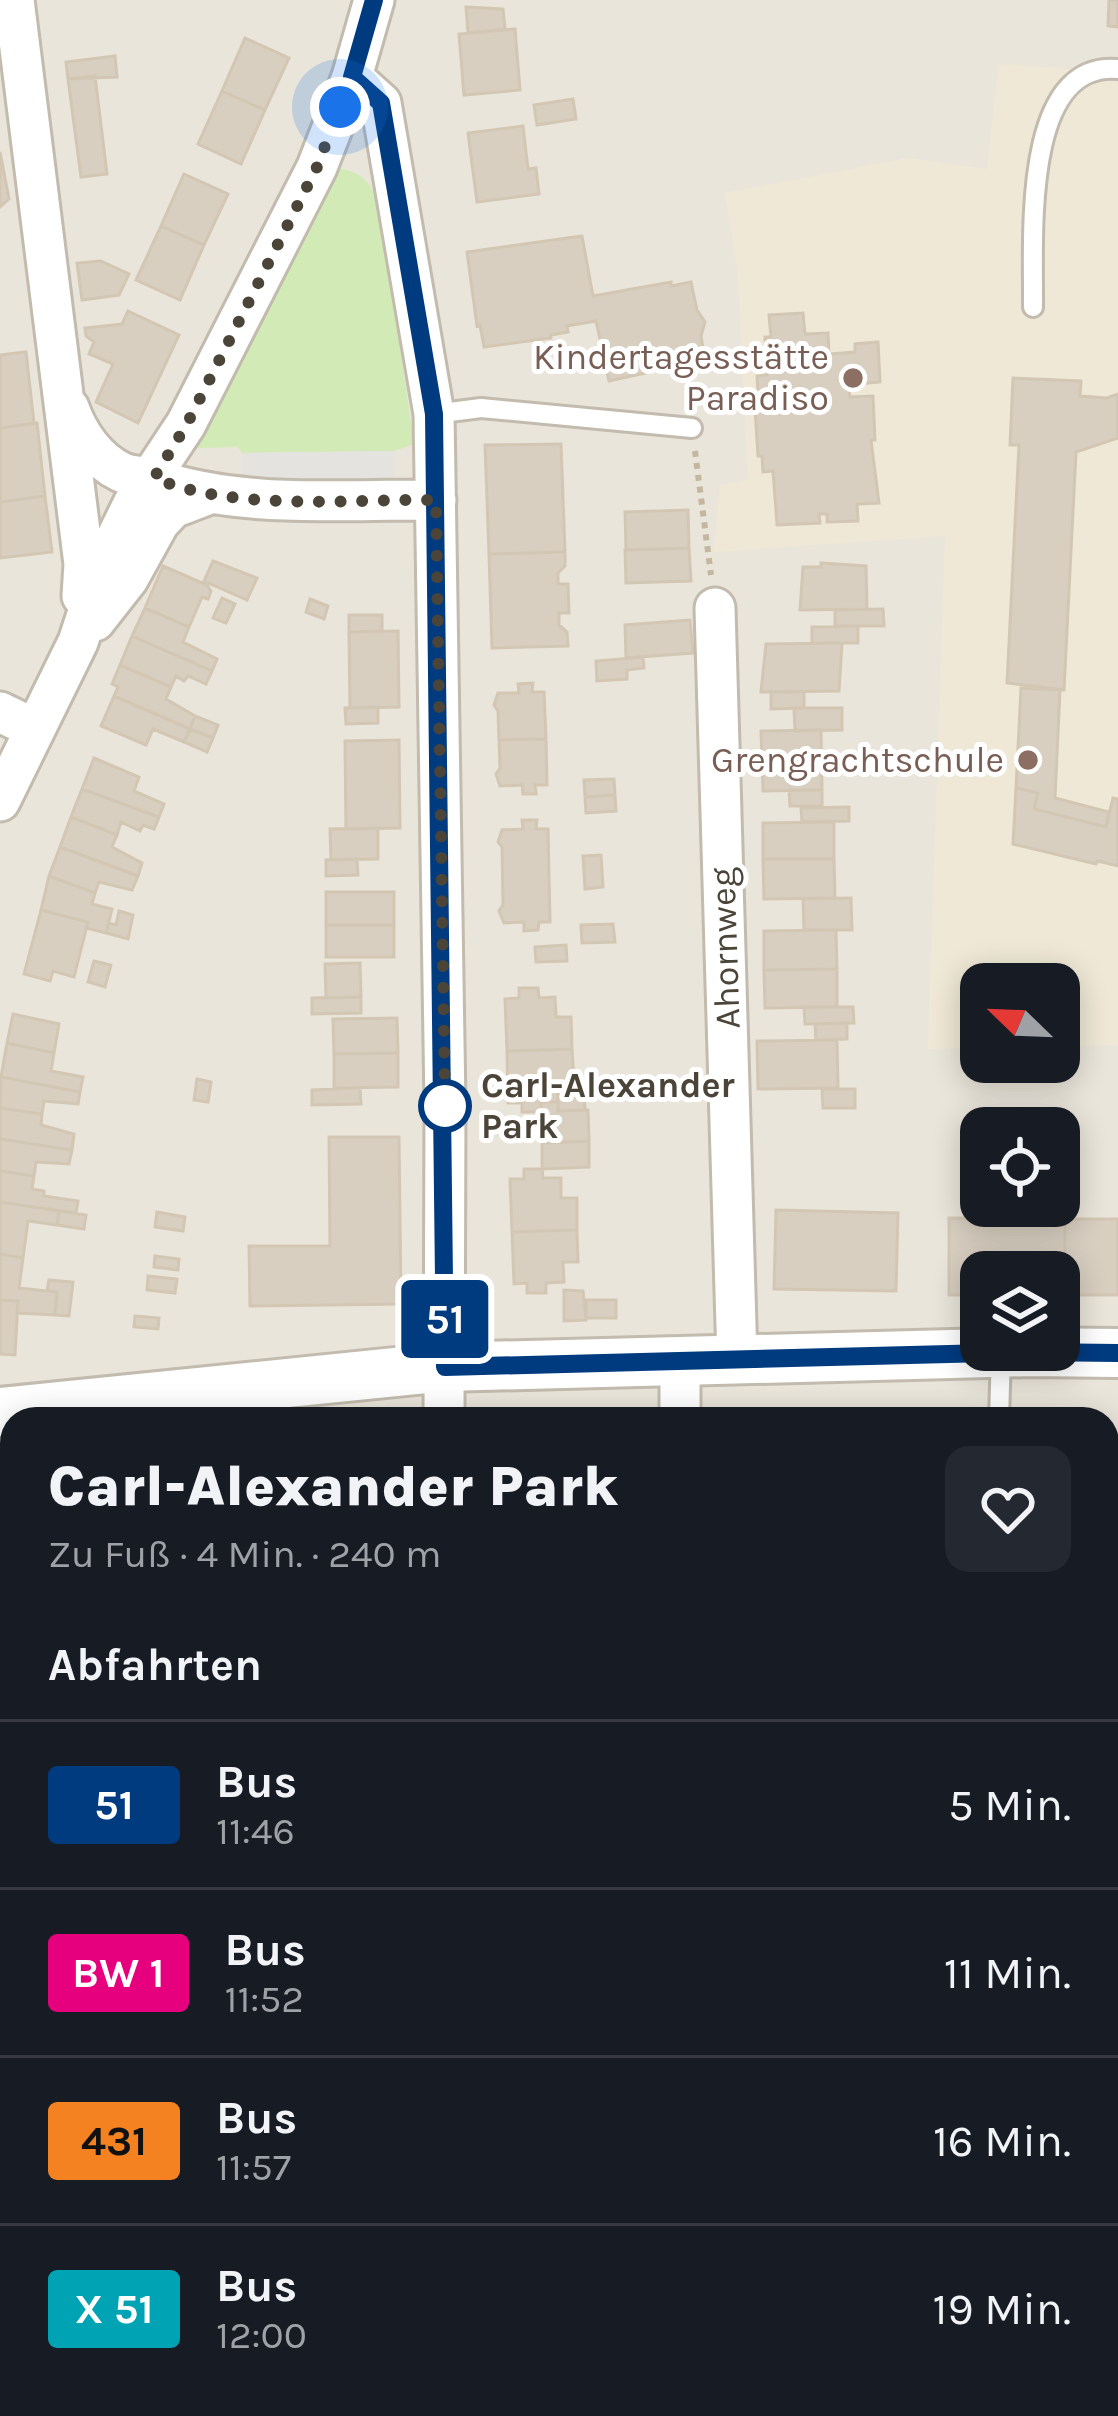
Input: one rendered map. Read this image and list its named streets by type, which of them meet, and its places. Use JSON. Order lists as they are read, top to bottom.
{
  "streets": {
    "street": ["Ahornweg"]
  },
  "places": ["Kindertagesstätte Paradiso", "Grengrachtschule", "Carl-Alexander Park"],
  "lines": ["bus line 51"],
  "north": "top left",
  "page": {
    "on_map": "51",
    "heading": [
      ["Carl-Alexander Park", "Zu Fuß · 4 Min. · 240 m"],
      "Abfahrten"
    ],
    "list": [
      {
        "mark": "51",
        "name": "Bus",
        "note": "11:46",
        "value": "5 Min."
      },
      {
        "mark": "BW 1",
        "name": "Bus",
        "note": "11:52",
        "value": "11 Min."
      },
      {
        "mark": "431",
        "name": "Bus",
        "note": "11:57",
        "value": "16 Min."
      },
      {
        "mark": "X 51",
        "name": "Bus",
        "note": "12:00",
        "value": "19 Min."
      }
    ]
  }
}
